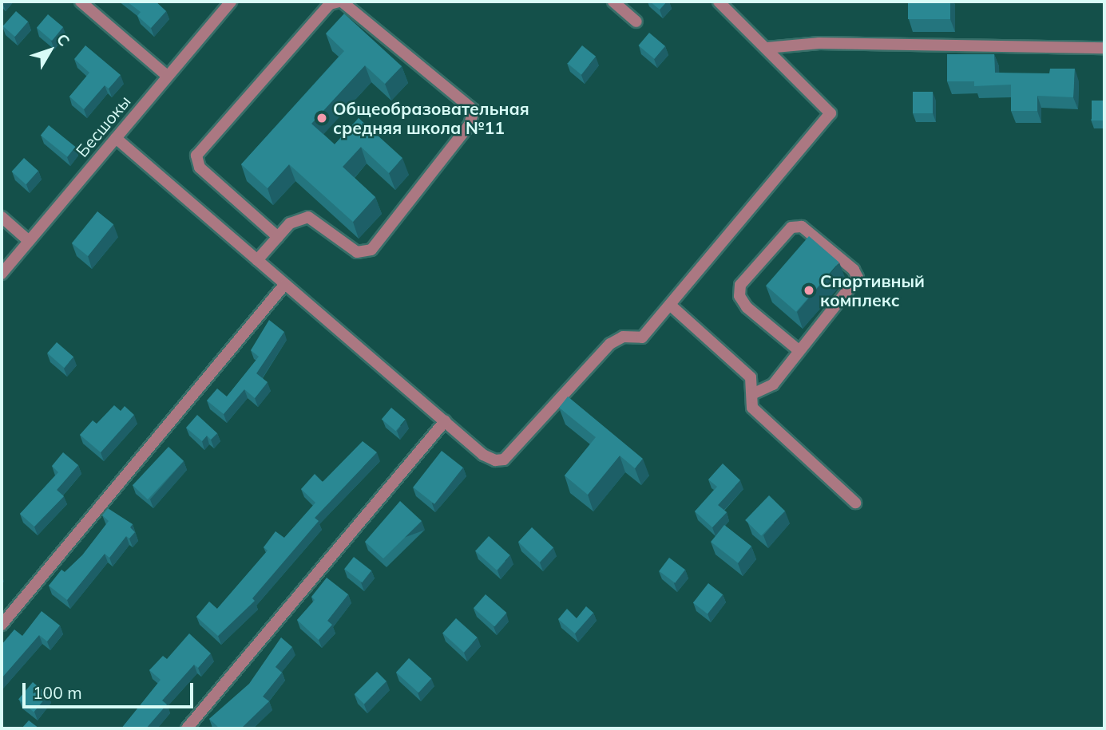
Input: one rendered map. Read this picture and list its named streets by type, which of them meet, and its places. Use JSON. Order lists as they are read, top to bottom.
{
  "streets": {
    "street": ["Бесшокы"]
  },
  "places": ["Общеобразовательная средняя школа №11", "Спортивный комплекс"],
  "scale_bar": "100 m",
  "north": "top right"
}
